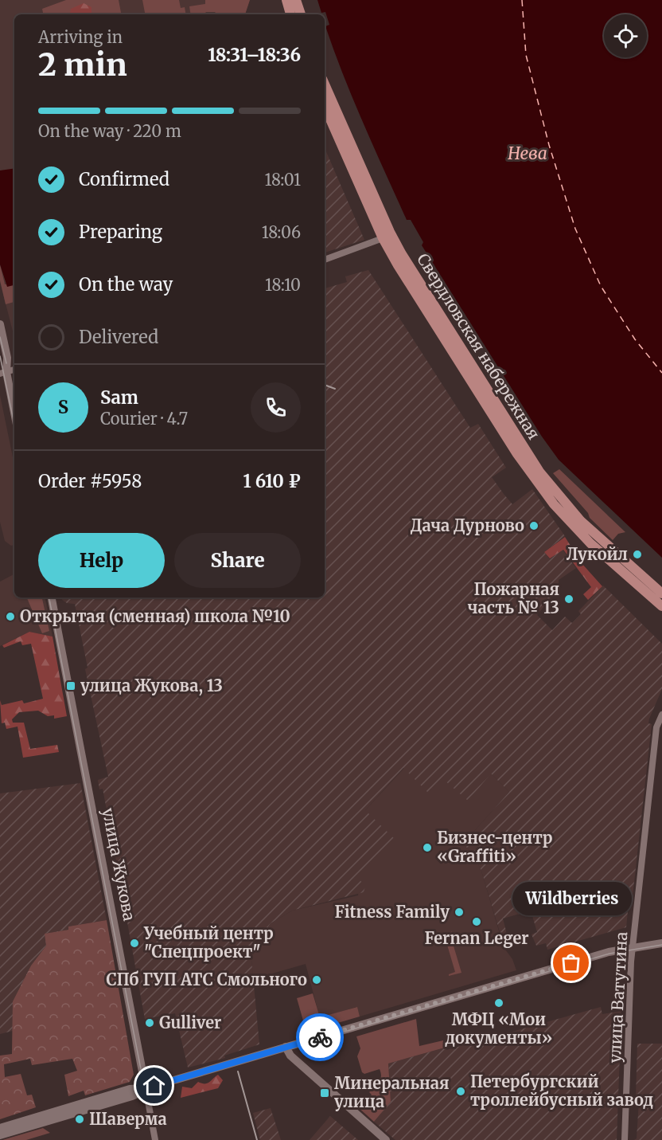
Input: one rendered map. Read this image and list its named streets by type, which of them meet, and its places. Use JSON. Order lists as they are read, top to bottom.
{
  "streets": {
    "main road": ["Свердловская набережная", "улица Жукова"],
    "street": ["улица Ватутина"]
  },
  "water": ["Нева"],
  "places": {
    "other": [
      "Дача Дурново",
      "Лукойл",
      "Пожарная часть № 13",
      "Открытая (сменная) школа №10",
      "Бизнес-центр «Graffiti»",
      "Fitness Family",
      "Fernan Leger",
      "Учебный центр \"Спецпроект\"",
      "Wildberries",
      "СПб ГУП АТС Смольного",
      "МФЦ «Мои документы»",
      "Gulliver",
      "Петербургский троллейбусный завод",
      "Шаверма"
    ],
    "transit": ["улица Жукова, 13", "Минеральная улица"]
  },
  "page": {
    "heading": ["2 min", "Arriving in", "18:31–18:36"],
    "panel": [
      "Sam",
      "Courier · 4.7",
      "Order #5958",
      "1 610 ₽"
    ],
    "bar": "On the way · 220 m",
    "list": [
      ["Confirmed", "18:01"],
      ["Preparing", "18:06"],
      ["On the way", "18:10"],
      "Delivered"
    ],
    "round": "S",
    "buttons": ["Help", "Share"],
    "bubble": "Wildberries"
  }
}
